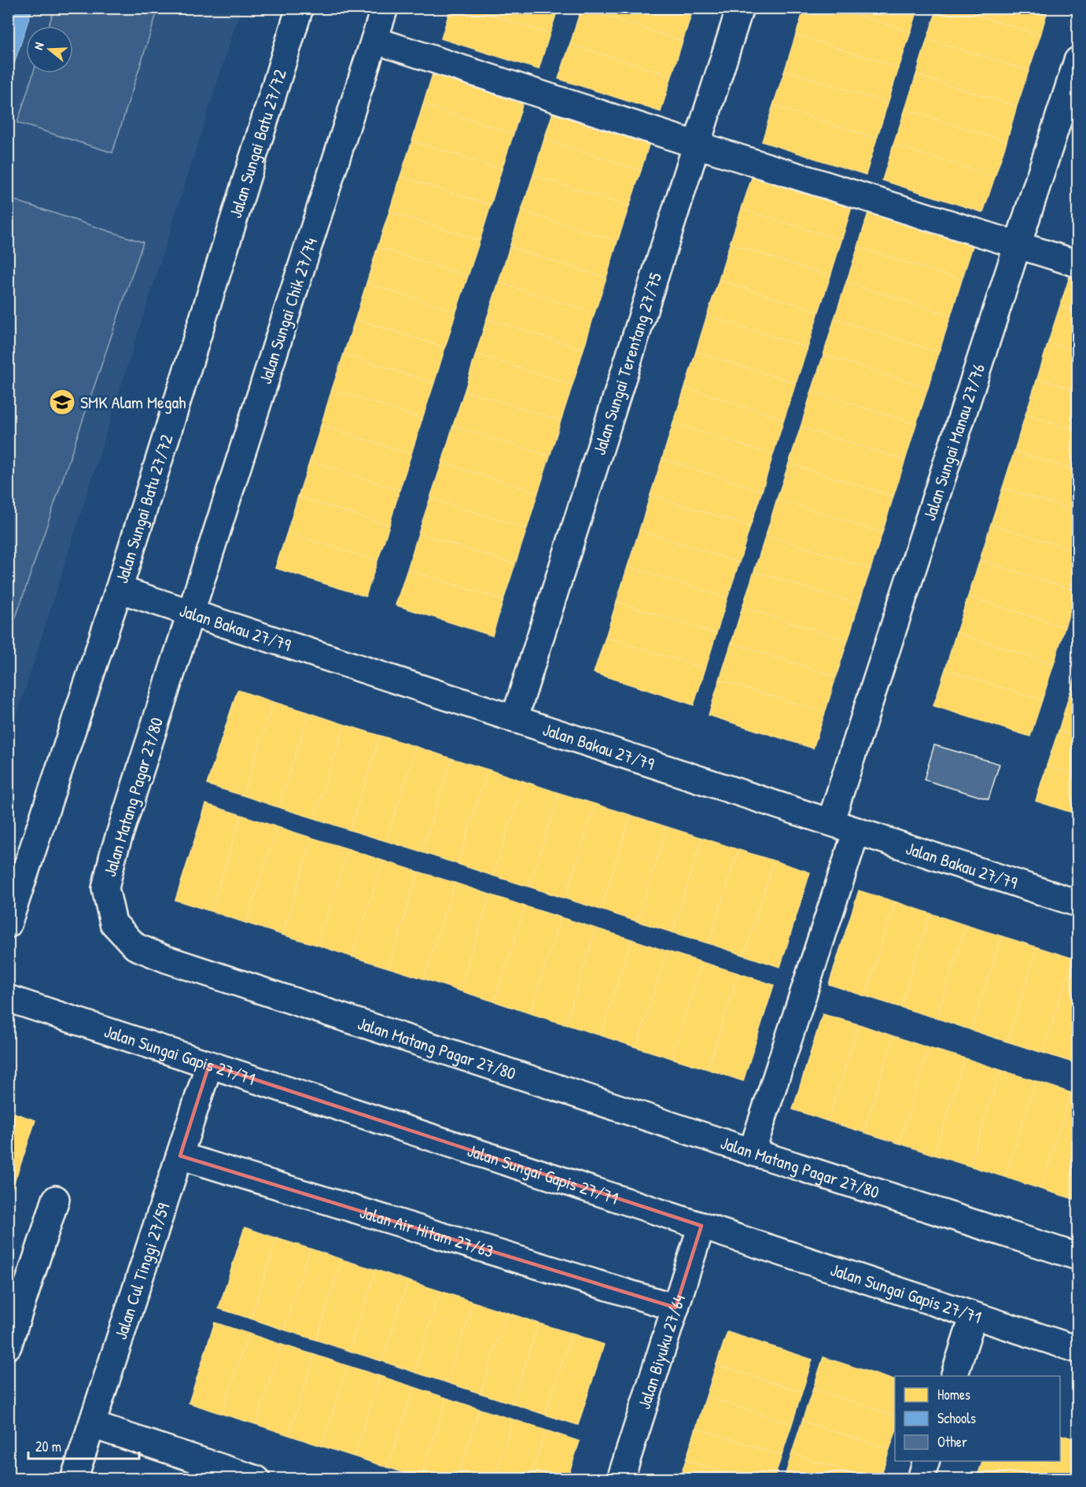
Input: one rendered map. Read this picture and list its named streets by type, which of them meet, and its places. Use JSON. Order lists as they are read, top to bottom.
{
  "streets": {
    "street": [
      "Jalan Sungai Batu 27/72",
      "Jalan Sungai Chik 27/74",
      "Jalan Sungai Terentang 27/75",
      "Jalan Sungai Manau 27/76",
      "Jalan Bakau 27/79",
      "Jalan Matang Pagar 27/80",
      "Jalan Sungai Gapis 27/71",
      "Jalan Air Hitam 27/63",
      "Jalan Cul Tinggi 27/59",
      "Jalan Biyuku 27/64"
    ]
  },
  "crossings": [
    ["Jalan Sungai Batu 27/72", "Jalan Bakau 27/79"],
    ["Jalan Sungai Chik 27/74", "Jalan Bakau 27/79"],
    ["Jalan Sungai Chik 27/74", "Jalan Matang Pagar 27/80"],
    ["Jalan Sungai Terentang 27/75", "Jalan Bakau 27/79"],
    ["Jalan Sungai Manau 27/76", "Jalan Bakau 27/79"],
    ["Jalan Bakau 27/79", "Jalan Matang Pagar 27/80"],
    ["Jalan Sungai Gapis 27/71", "Jalan Cul Tinggi 27/59"],
    ["Jalan Sungai Gapis 27/71", "Jalan Biyuku 27/64"],
    ["Jalan Air Hitam 27/63", "Jalan Cul Tinggi 27/59"],
    ["Jalan Air Hitam 27/63", "Jalan Biyuku 27/64"]
  ],
  "places": {
    "school or university": ["SMK Alam Megah"]
  },
  "legend": ["Homes", "Schools", "Other"],
  "scale_bar": "20 m",
  "north": "left"
}
